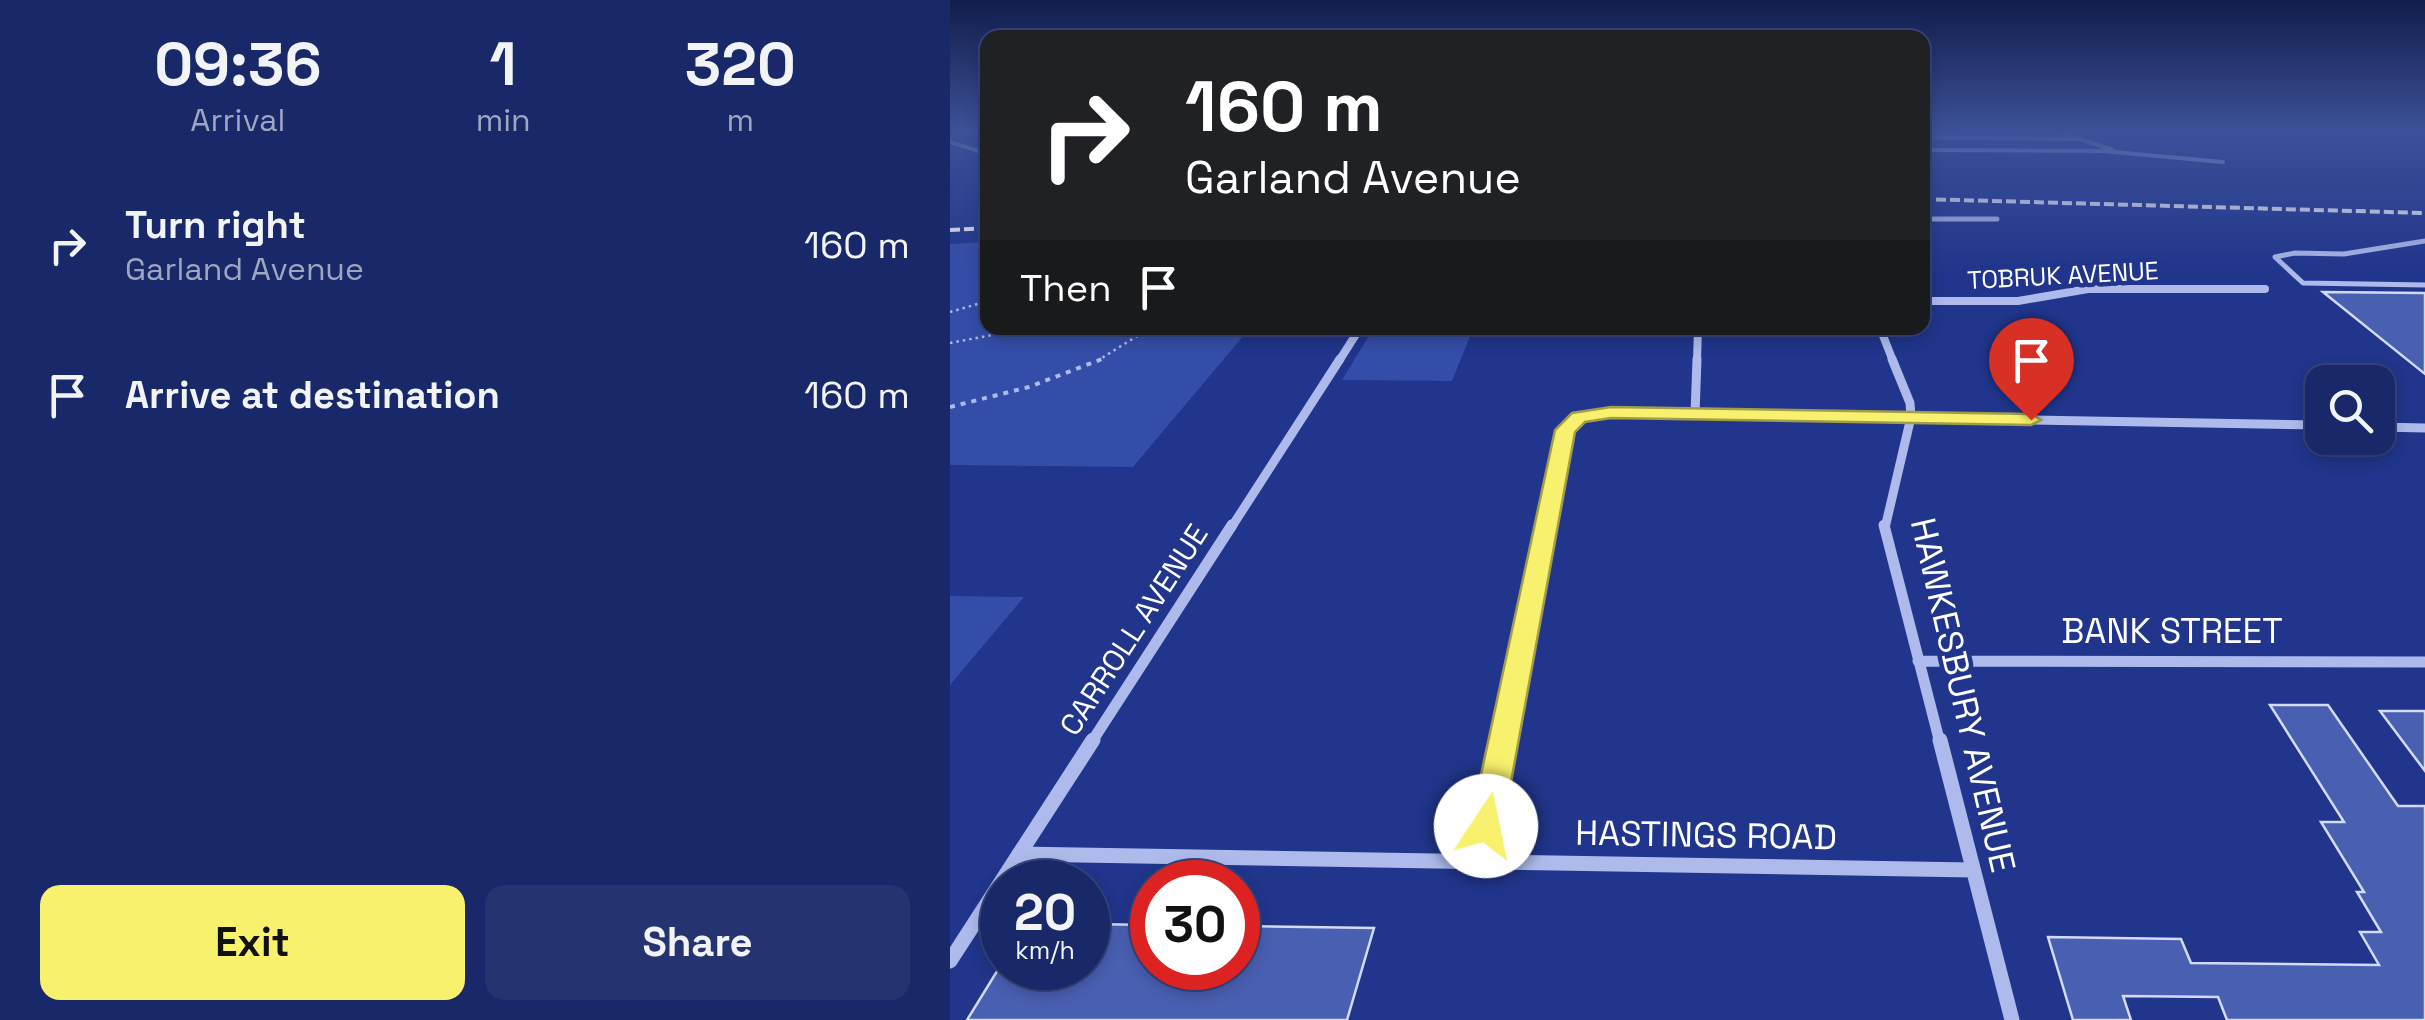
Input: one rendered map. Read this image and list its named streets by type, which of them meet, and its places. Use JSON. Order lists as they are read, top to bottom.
{
  "streets": {
    "street": [
      "TOBRUK AVENUE",
      "CARROLL AVENUE",
      "BANK STREET",
      "HAWKESBURY AVENUE",
      "HASTINGS ROAD"
    ]
  },
  "crossings": [
    ["CARROLL AVENUE", "HASTINGS ROAD"],
    ["BANK STREET", "HAWKESBURY AVENUE"],
    ["HAWKESBURY AVENUE", "HASTINGS ROAD"]
  ],
  "page": {
    "eta": [
      "09:36",
      "Arrival",
      "1",
      "min",
      "320",
      "m"
    ],
    "turn": ["160 m", "Garland Avenue"],
    "list": [
      {
        "name": "Turn right",
        "note": "Garland Avenue",
        "value": "160 m"
      },
      {
        "name": "Arrive at destination",
        "value": "160 m"
      }
    ],
    "then": "Then",
    "speed": "20 km/h",
    "limit": "30",
    "buttons": ["Exit", "Share"]
  }
}
